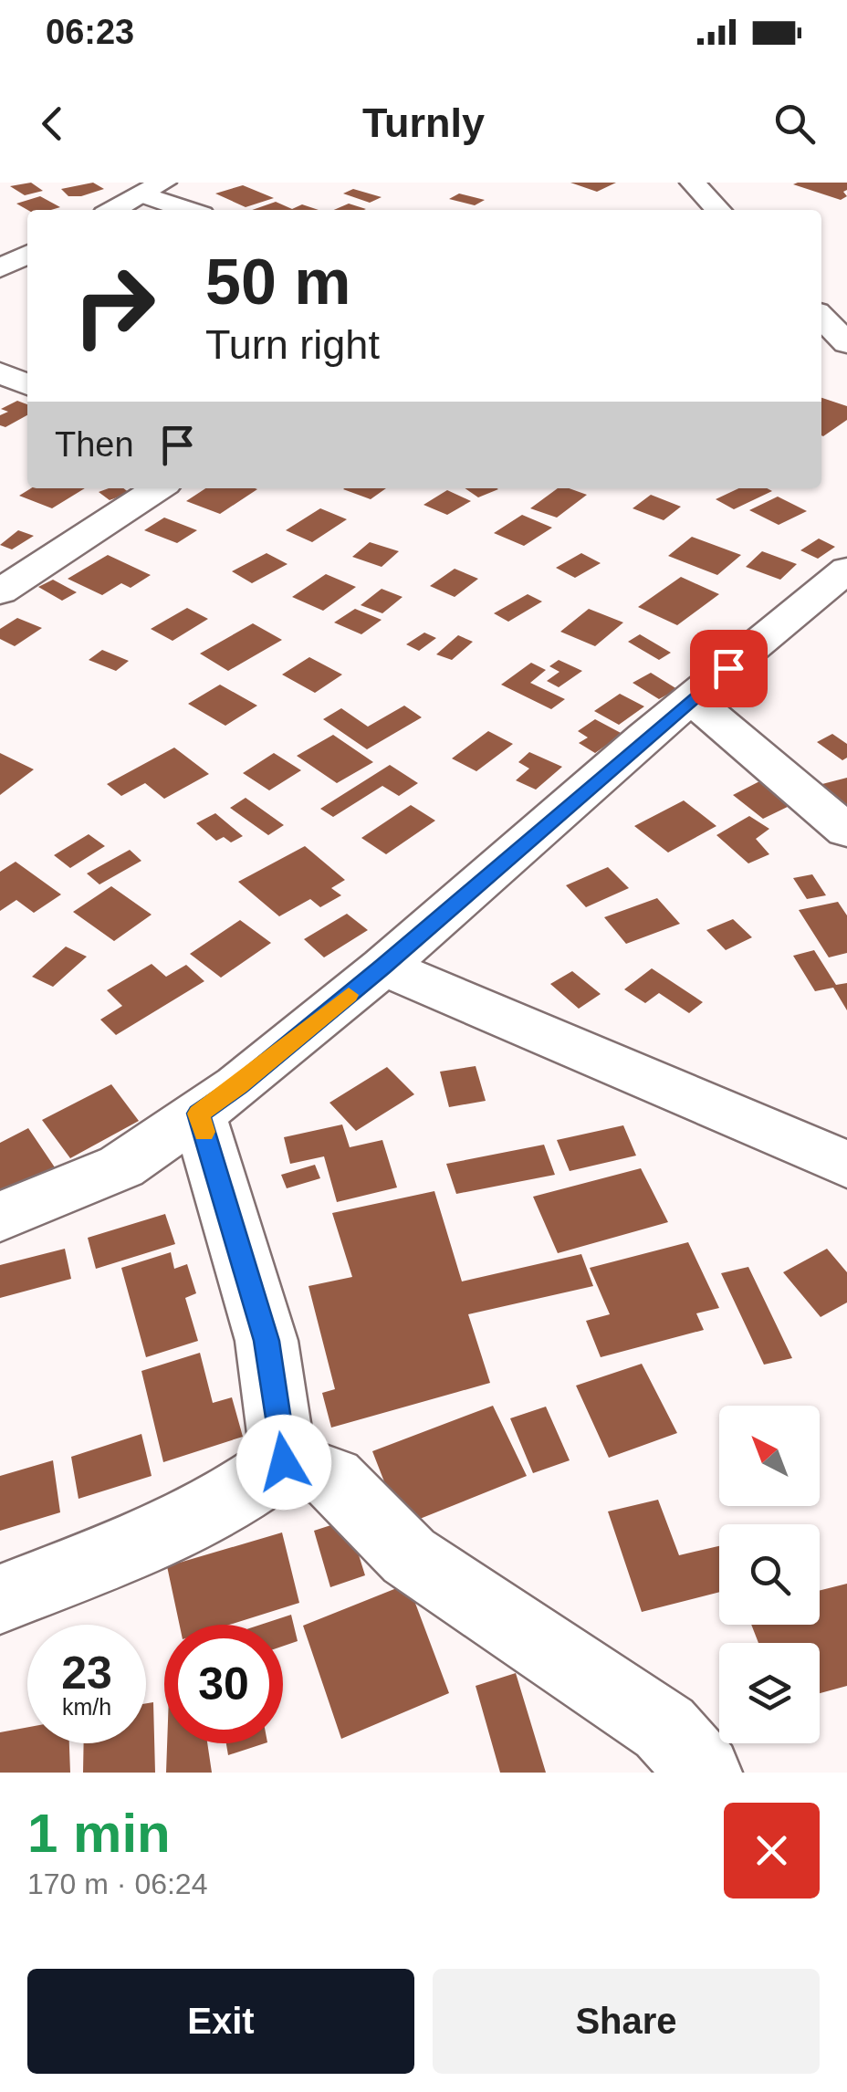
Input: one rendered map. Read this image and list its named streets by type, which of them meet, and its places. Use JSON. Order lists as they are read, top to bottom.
{
  "north": "top left",
  "page": {
    "status": "06:23",
    "header": "Turnly",
    "turn": ["50 m", "Turn right"],
    "then": "Then",
    "speed": "23 km/h",
    "limit": "30",
    "heading": ["1 min", "170 m · 06:24"],
    "buttons": ["Exit", "Share"]
  }
}
